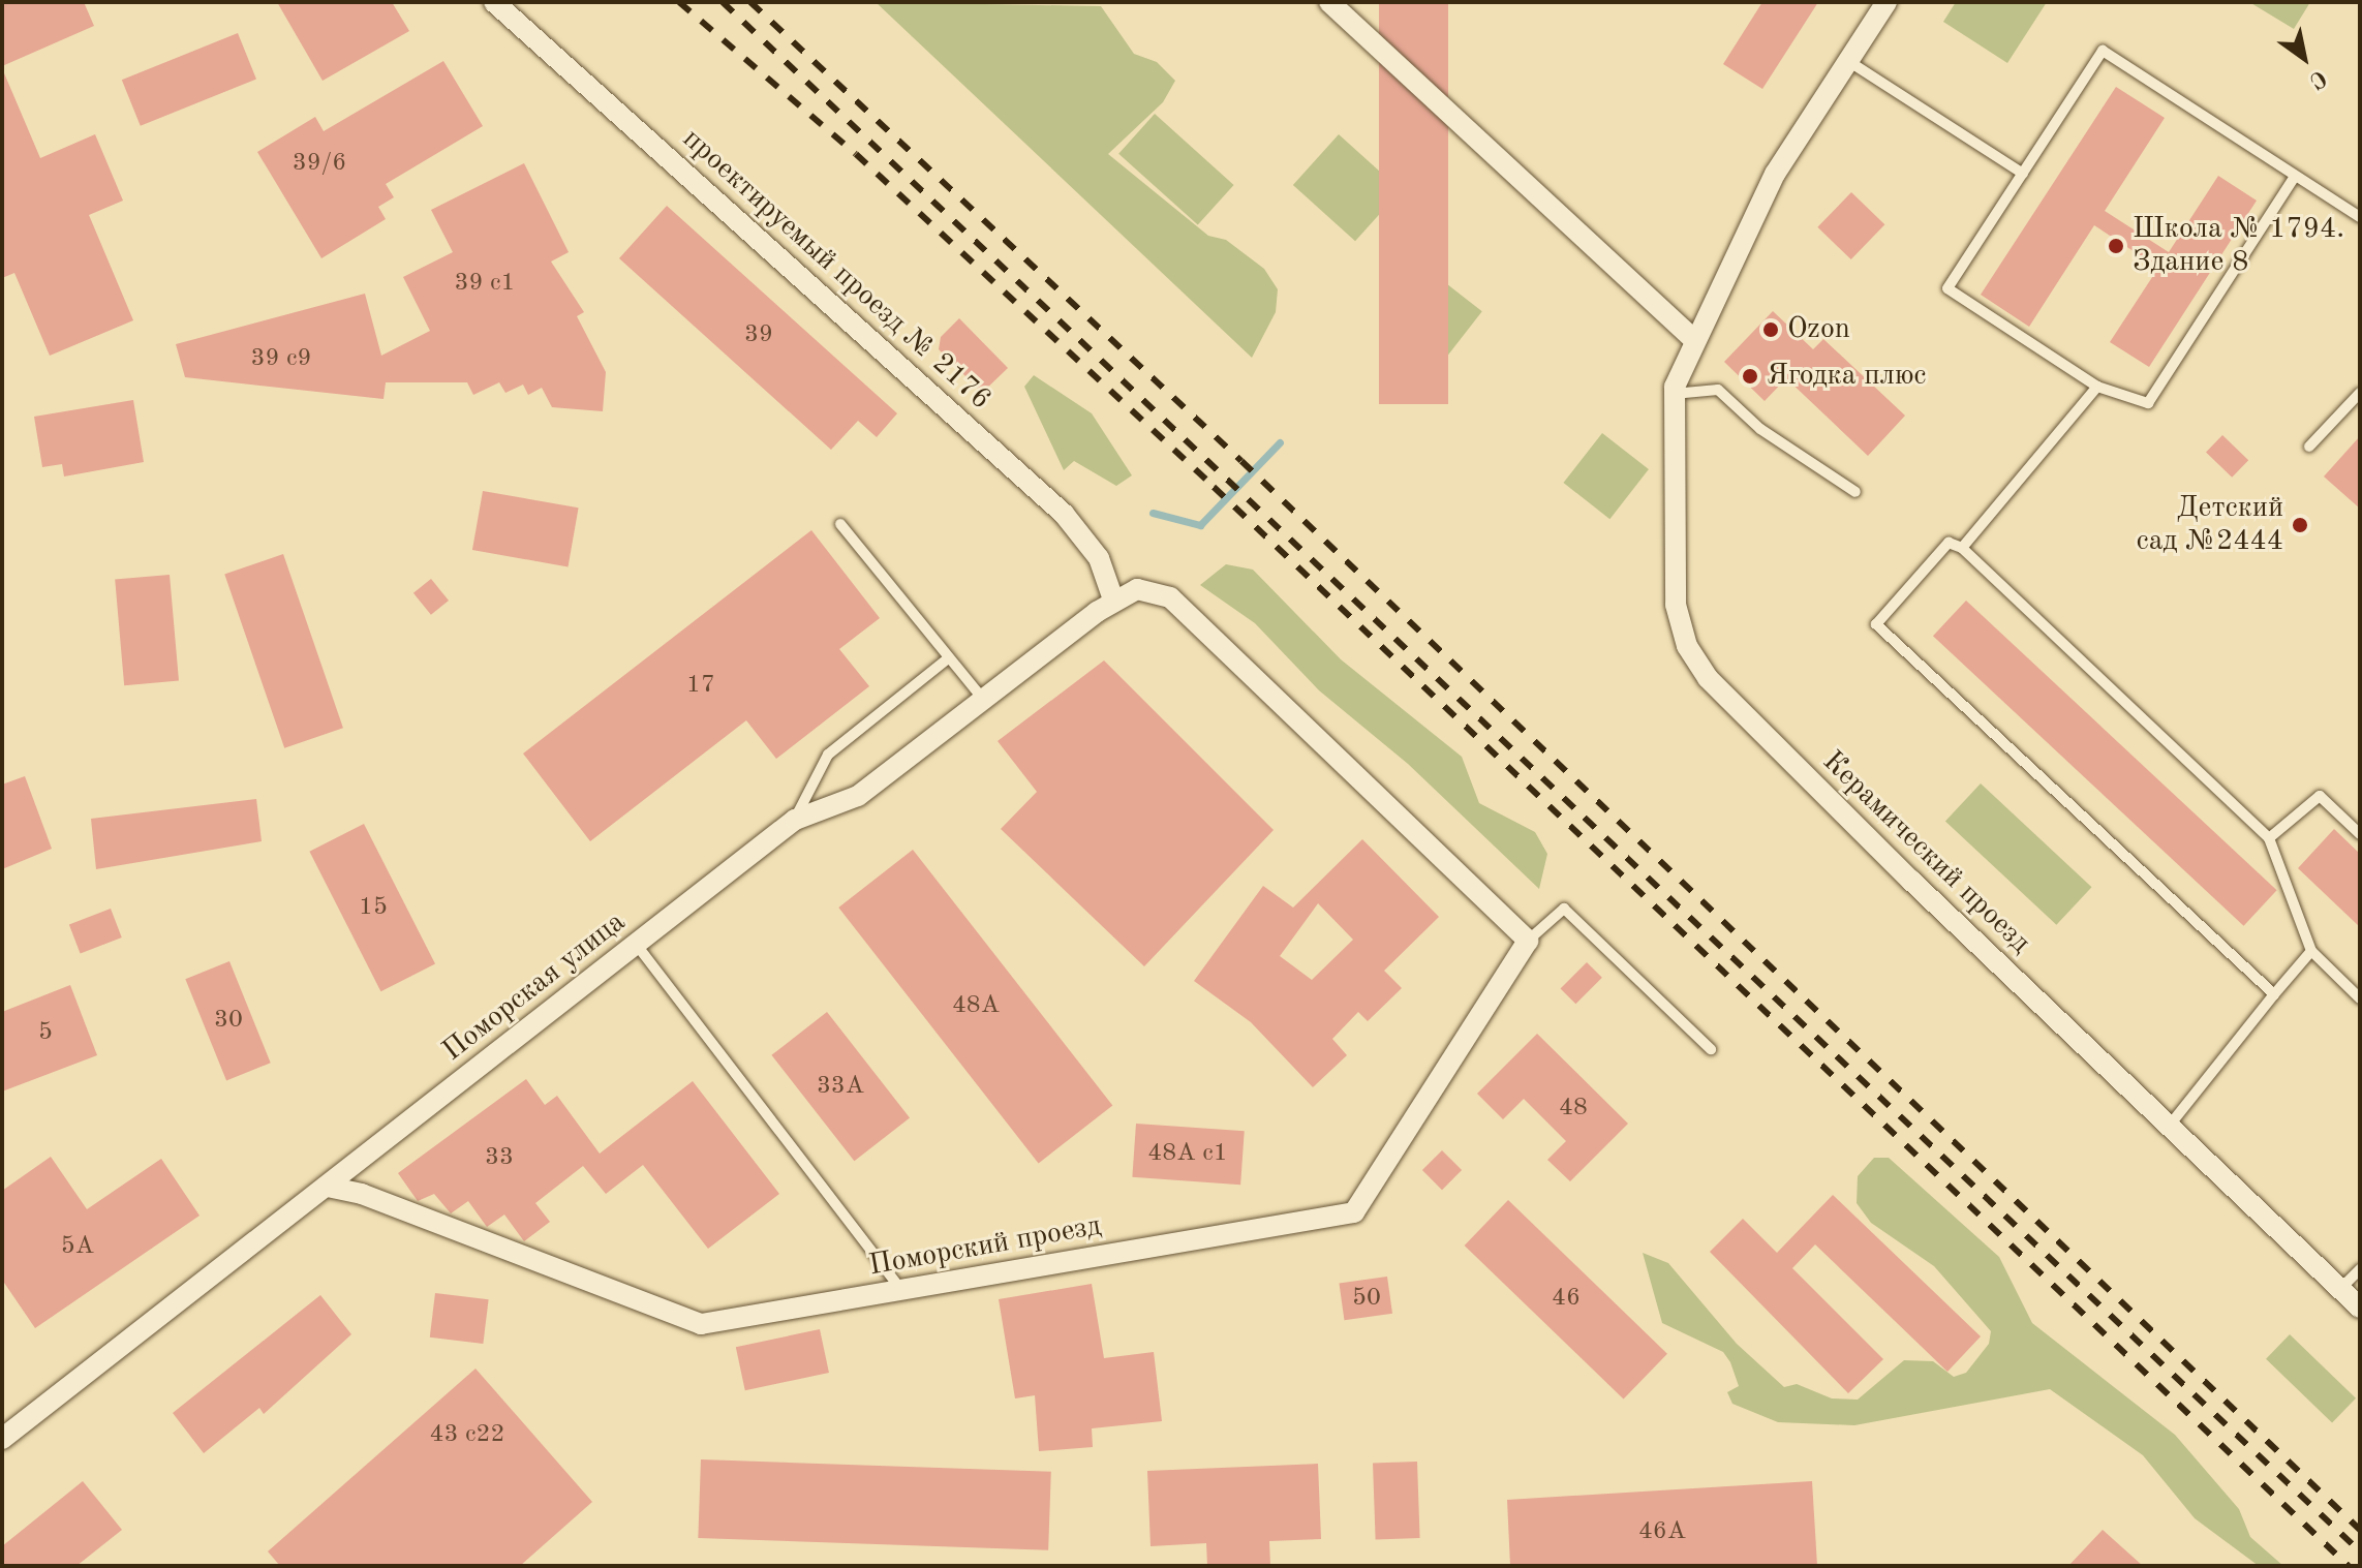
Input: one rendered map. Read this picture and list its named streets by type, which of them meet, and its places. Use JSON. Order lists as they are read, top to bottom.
{
  "streets": {
    "street": [
      "проектируемый проезд № 2176",
      "Керамический проезд",
      "Поморская улица",
      "Поморский проезд"
    ]
  },
  "crossings": [
    ["проектируемый проезд № 2176", "Поморская улица"],
    ["Поморская улица", "Поморский проезд"]
  ],
  "places": [
    "Школа № 1794. Здание 8",
    "Ozon",
    "Ягодка плюс",
    "Детский сад №2444"
  ],
  "house_numbers": [
    "39/6",
    "39 с1",
    "39",
    "39 с9",
    "17",
    "15",
    "48А",
    "30",
    "5",
    "33А",
    "48",
    "48А с1",
    "33",
    "5А",
    "50",
    "46",
    "43 с22",
    "46А"
  ],
  "north": "bottom right"
}
